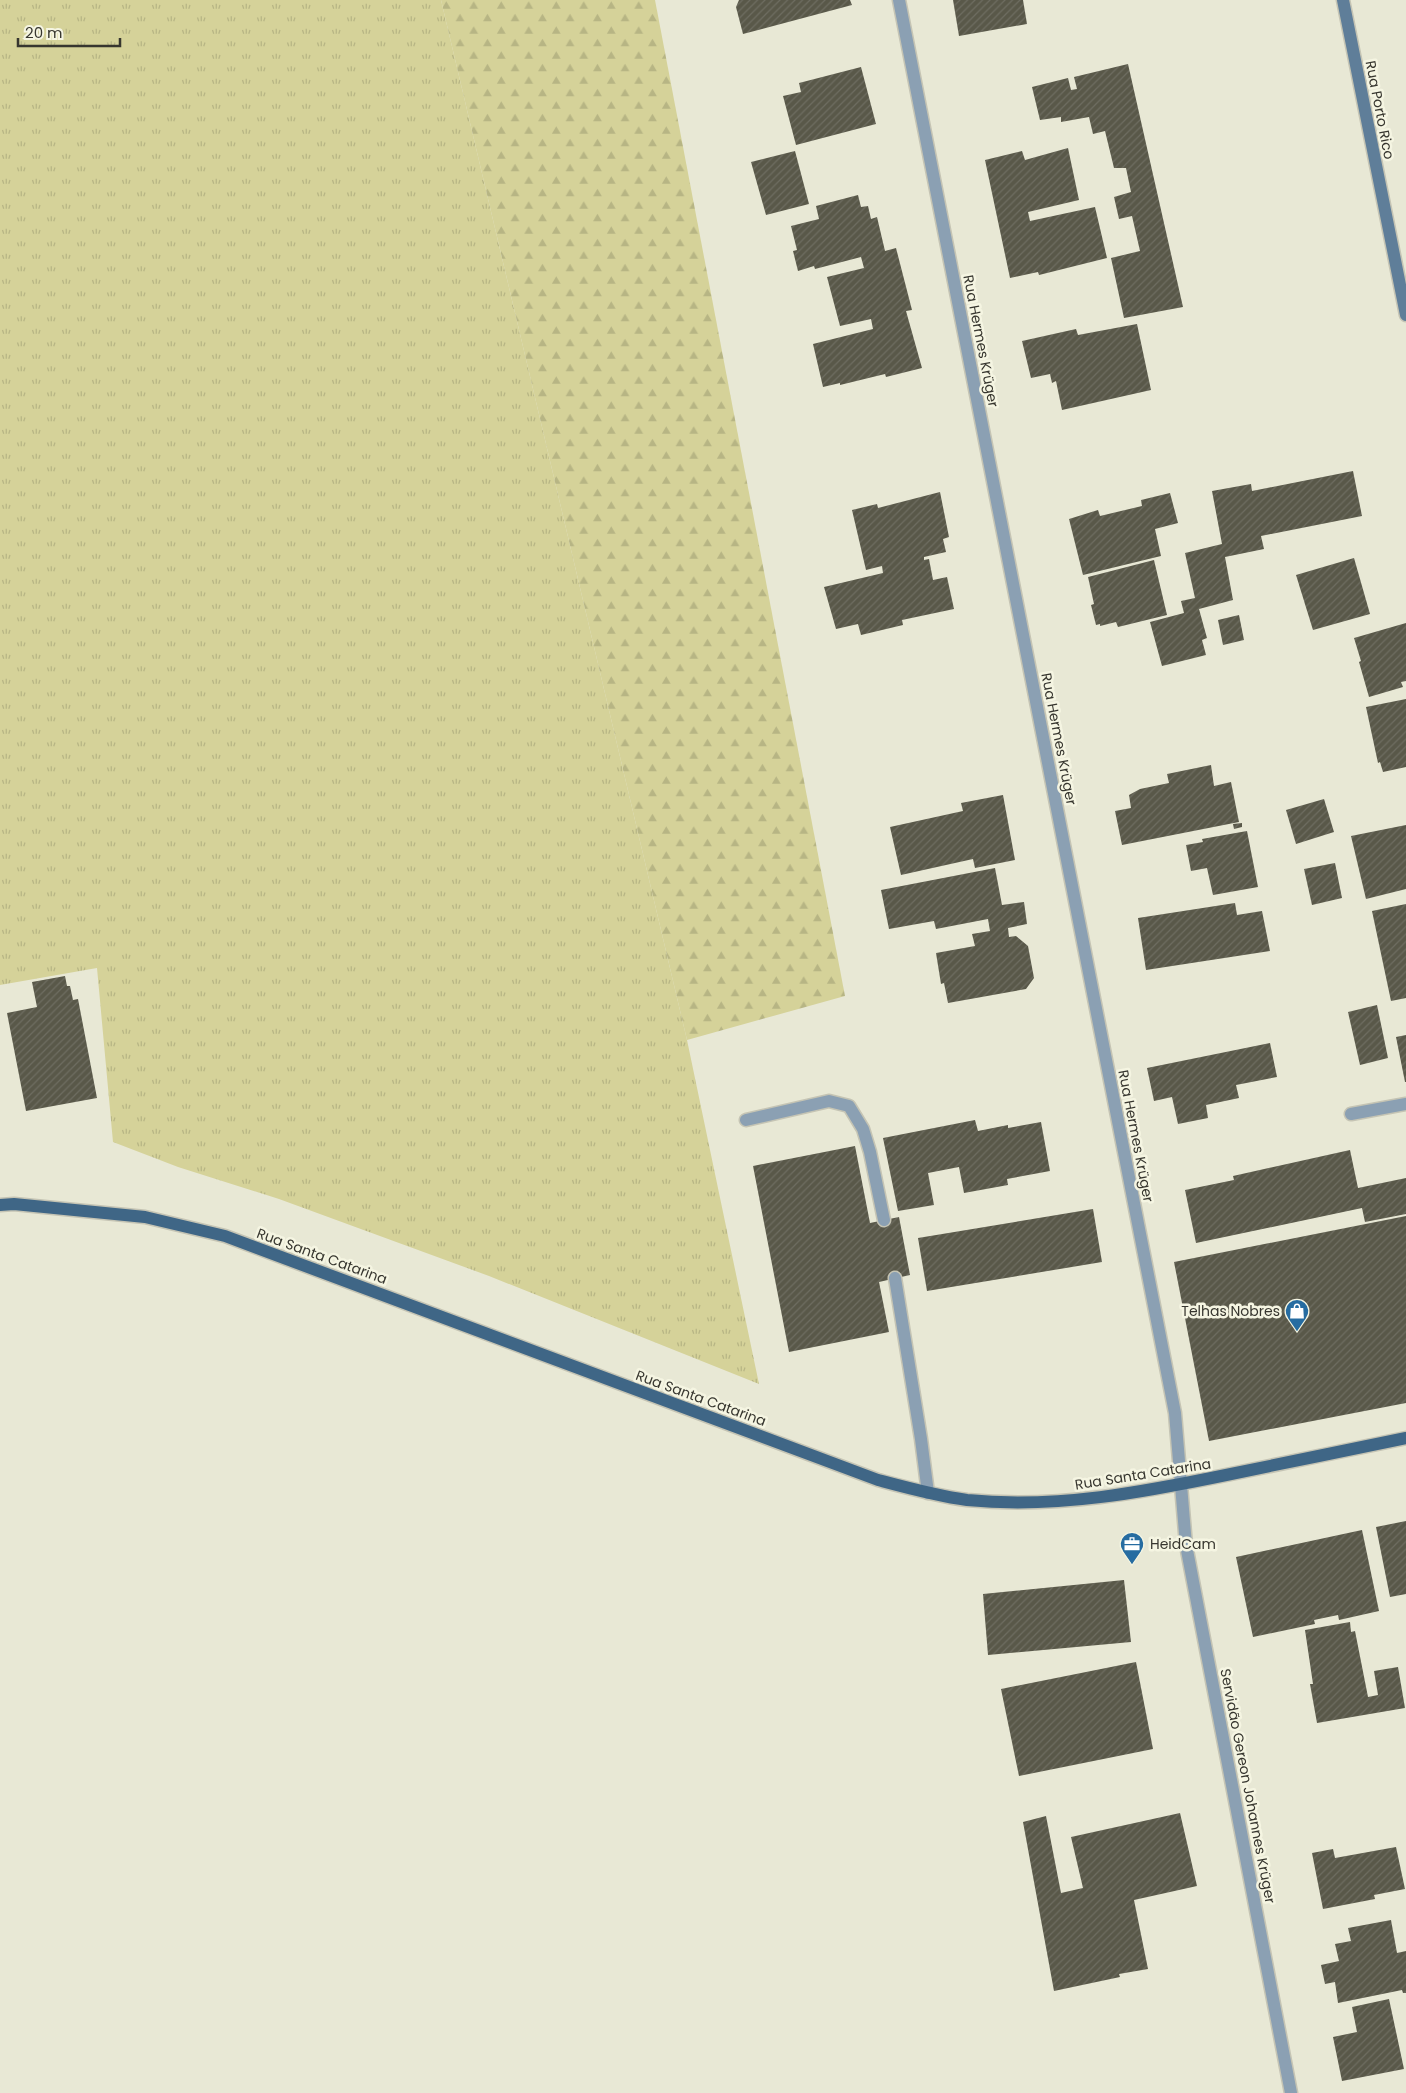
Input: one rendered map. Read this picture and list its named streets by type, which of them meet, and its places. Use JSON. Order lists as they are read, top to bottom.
{
  "streets": {
    "main road": ["Rua Porto Rico", "Rua Santa Catarina"],
    "street": ["Rua Hermes Krüger", "Servidão Gereon Johannes Krüger"]
  },
  "crossings": [
    ["Rua Hermes Krüger", "Rua Santa Catarina"],
    ["Rua Hermes Krüger", "Servidão Gereon Johannes Krüger"],
    ["Rua Santa Catarina", "Servidão Gereon Johannes Krüger"]
  ],
  "places": {
    "shop": ["Telhas Nobres"],
    "office": ["HeidCam"]
  },
  "scale_bar": "20 m"
}
